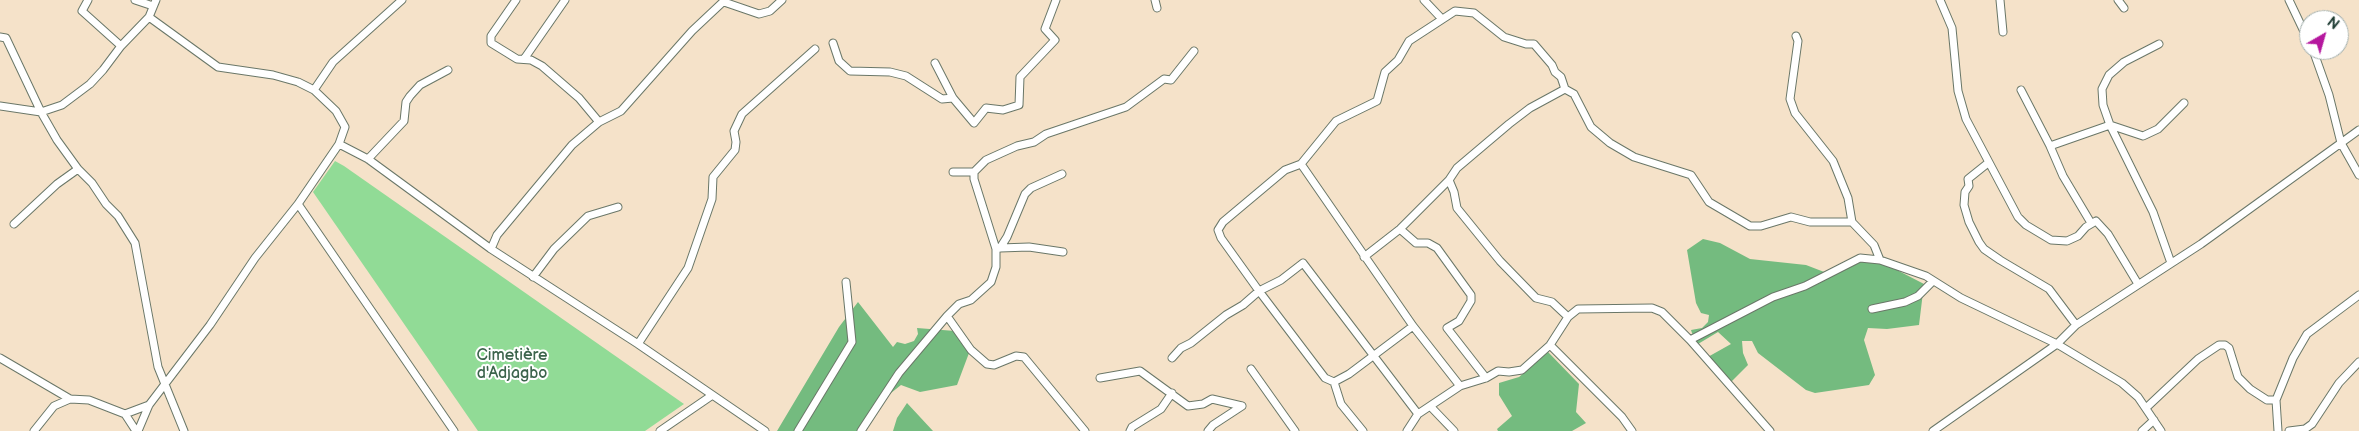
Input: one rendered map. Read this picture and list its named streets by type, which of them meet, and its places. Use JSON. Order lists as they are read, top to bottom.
{
  "parks": ["Cimetière d'Adjagbo"],
  "north": "top right"
}
